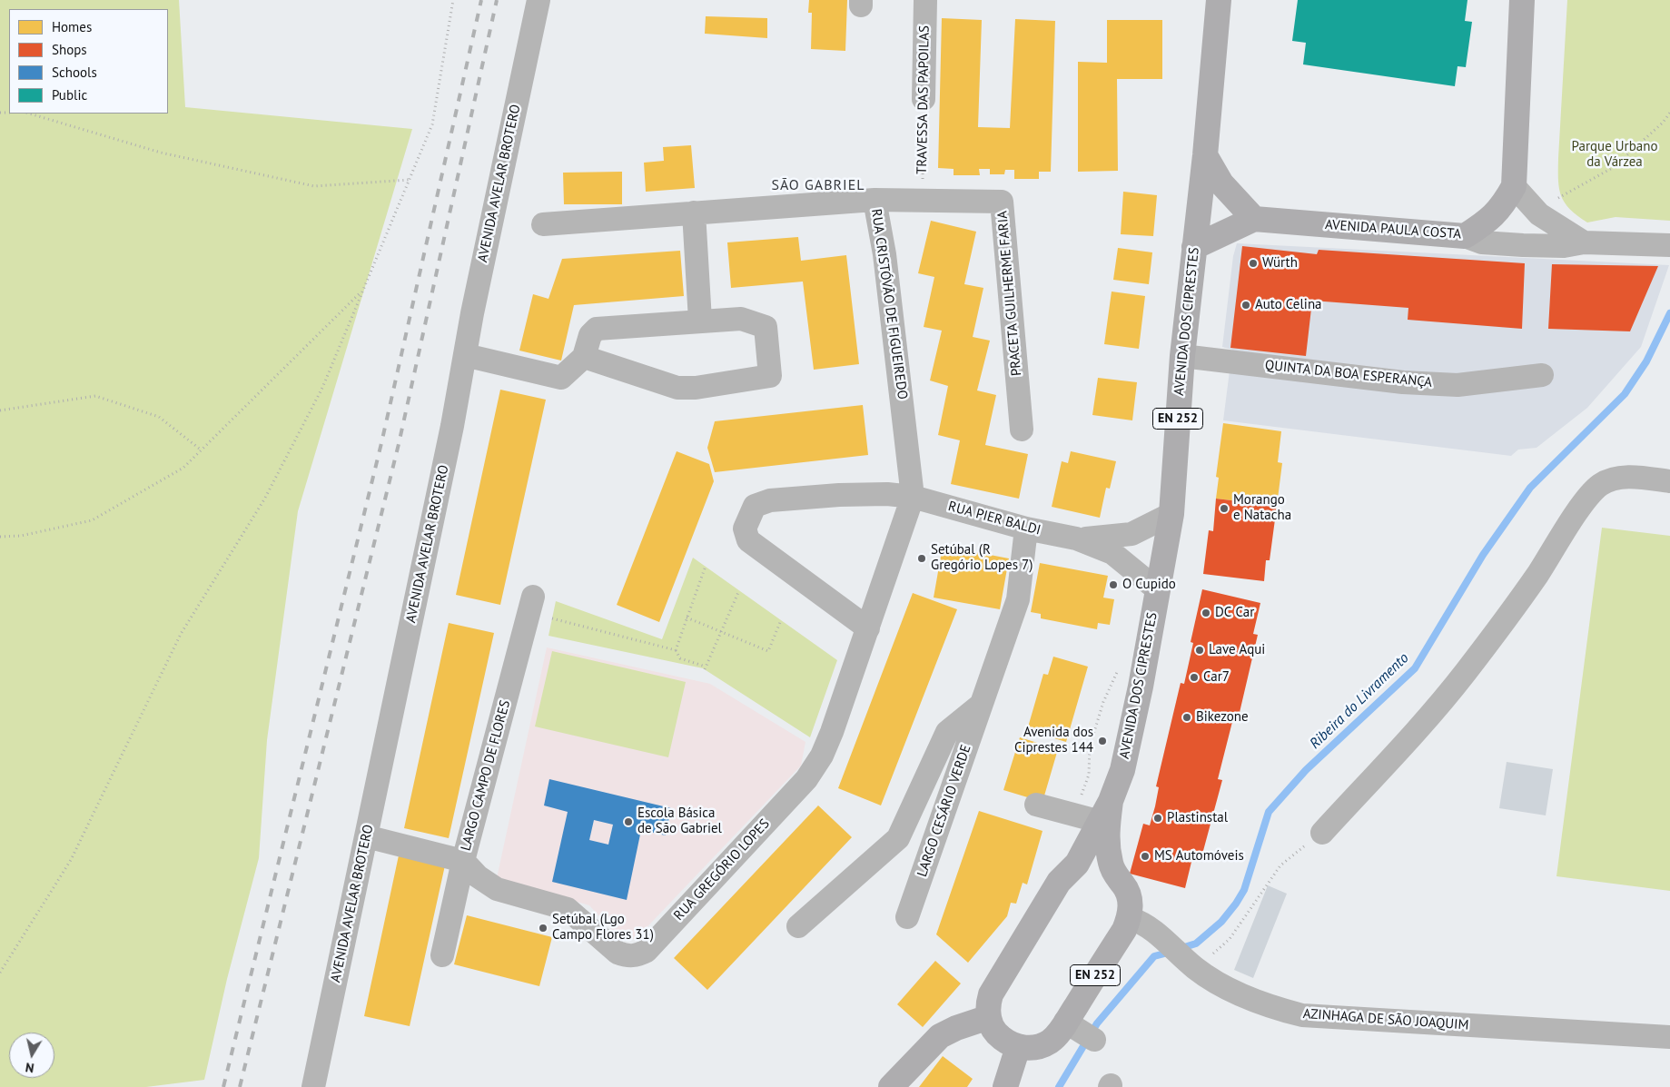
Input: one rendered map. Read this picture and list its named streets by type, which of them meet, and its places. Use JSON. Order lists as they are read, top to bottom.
{
  "streets": {
    "main road": ["AVENIDA PAULA COSTA", "AVENIDA DOS CIPRESTES", "EN 252"],
    "street": [
      "TRAVESSA DAS PAPOILAS",
      "AVENIDA AVELAR BROTERO",
      "PRACETA GUILHERME FARIA",
      "RUA CRISTÓVÃO DE FIGUEIREDO",
      "QUINTA DA BOA ESPERANÇA",
      "RUA PIER BALDI",
      "LARGO CAMPO DE FLORES",
      "LARGO CESÁRIO VERDE",
      "RUA GREGÓRIO LOPES",
      "AZINHAGA DE SÃO JOAQUIM"
    ]
  },
  "crossings": [
    ["TRAVESSA DAS PAPOILAS", "PRACETA GUILHERME FARIA"],
    ["PRACETA GUILHERME FARIA", "RUA CRISTÓVÃO DE FIGUEIREDO"],
    ["RUA CRISTÓVÃO DE FIGUEIREDO", "RUA PIER BALDI"],
    ["RUA CRISTÓVÃO DE FIGUEIREDO", "RUA GREGÓRIO LOPES"],
    ["AVENIDA DOS CIPRESTES", "QUINTA DA BOA ESPERANÇA"],
    ["AVENIDA DOS CIPRESTES", "EN 252"],
    ["AVENIDA DOS CIPRESTES", "RUA PIER BALDI"],
    ["AVENIDA DOS CIPRESTES", "AZINHAGA DE SÃO JOAQUIM"],
    ["EN 252", "AZINHAGA DE SÃO JOAQUIM"],
    ["RUA PIER BALDI", "LARGO CESÁRIO VERDE"],
    ["RUA PIER BALDI", "RUA GREGÓRIO LOPES"],
    ["LARGO CAMPO DE FLORES", "RUA GREGÓRIO LOPES"]
  ],
  "districts": ["SÃO GABRIEL"],
  "water": ["Ribeira do Livramento"],
  "parks": ["Parque Urbano da Várzea"],
  "places": [
    "Würth",
    "Auto Celina",
    "Morango e Natacha",
    "Setúbal (R Gregório Lopes 7)",
    "O Cupido",
    "DC Car",
    "Lave Aqui",
    "Car7",
    "Bikezone",
    "Avenida dos Ciprestes 144",
    "Plastinstal",
    "Escola Básica de São Gabriel",
    "MS Automóveis",
    "Setúbal (Lgo Campo Flores 31)"
  ],
  "legend": [
    "Homes",
    "Shops",
    "Schools",
    "Public"
  ],
  "north": "bottom"
}
